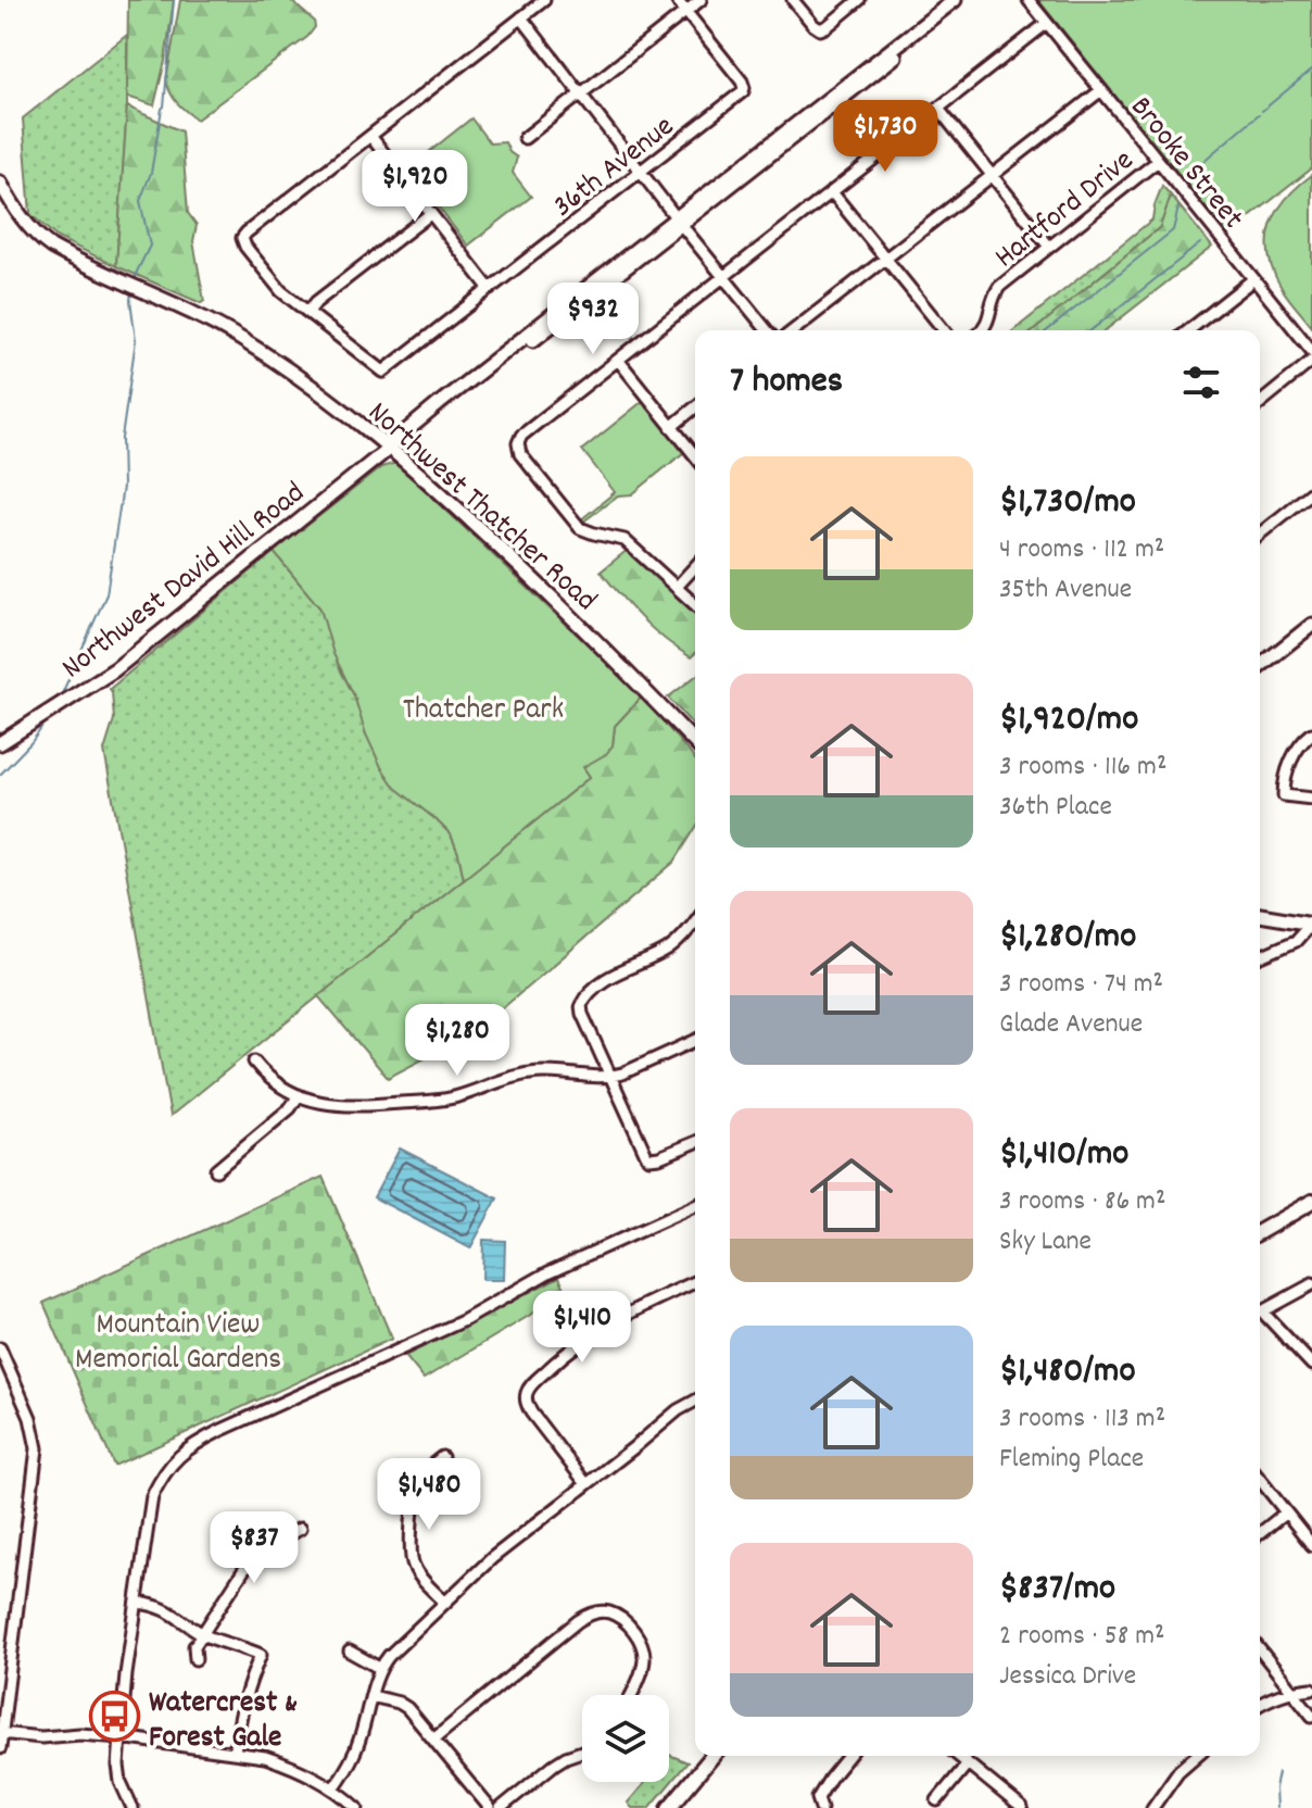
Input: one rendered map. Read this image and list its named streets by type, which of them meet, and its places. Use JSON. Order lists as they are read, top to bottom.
{
  "streets": {
    "street": [
      "Brooke Street",
      "36th Avenue",
      "Hartford Drive",
      "Northwest Thatcher Road",
      "Northwest David Hill Road"
    ]
  },
  "crossings": [
    ["Brooke Street", "Hartford Drive"],
    ["Northwest Thatcher Road", "Northwest David Hill Road"]
  ],
  "parks": ["Thatcher Park", "Mountain View Memorial Gardens"],
  "places": {
    "bus stop": ["Watercrest & Forest Gale"]
  },
  "page": {
    "price": [
      "$1,730",
      "$1,920",
      "$932",
      "$1,280",
      "$1,410",
      "$1,480",
      "$837"
    ],
    "heading": "7 homes",
    "list": [
      {
        "name": "$1,730/mo",
        "note": "4 rooms · 112 m² · 35th Avenue"
      },
      {
        "name": "$1,920/mo",
        "note": "3 rooms · 116 m² · 36th Place"
      },
      {
        "name": "$1,280/mo",
        "note": "3 rooms · 74 m² · Glade Avenue"
      },
      {
        "name": "$1,410/mo",
        "note": "3 rooms · 86 m² · Sky Lane"
      },
      {
        "name": "$1,480/mo",
        "note": "3 rooms · 113 m² · Fleming Place"
      },
      {
        "name": "$837/mo",
        "note": "2 rooms · 58 m² · Jessica Drive"
      }
    ]
  }
}
